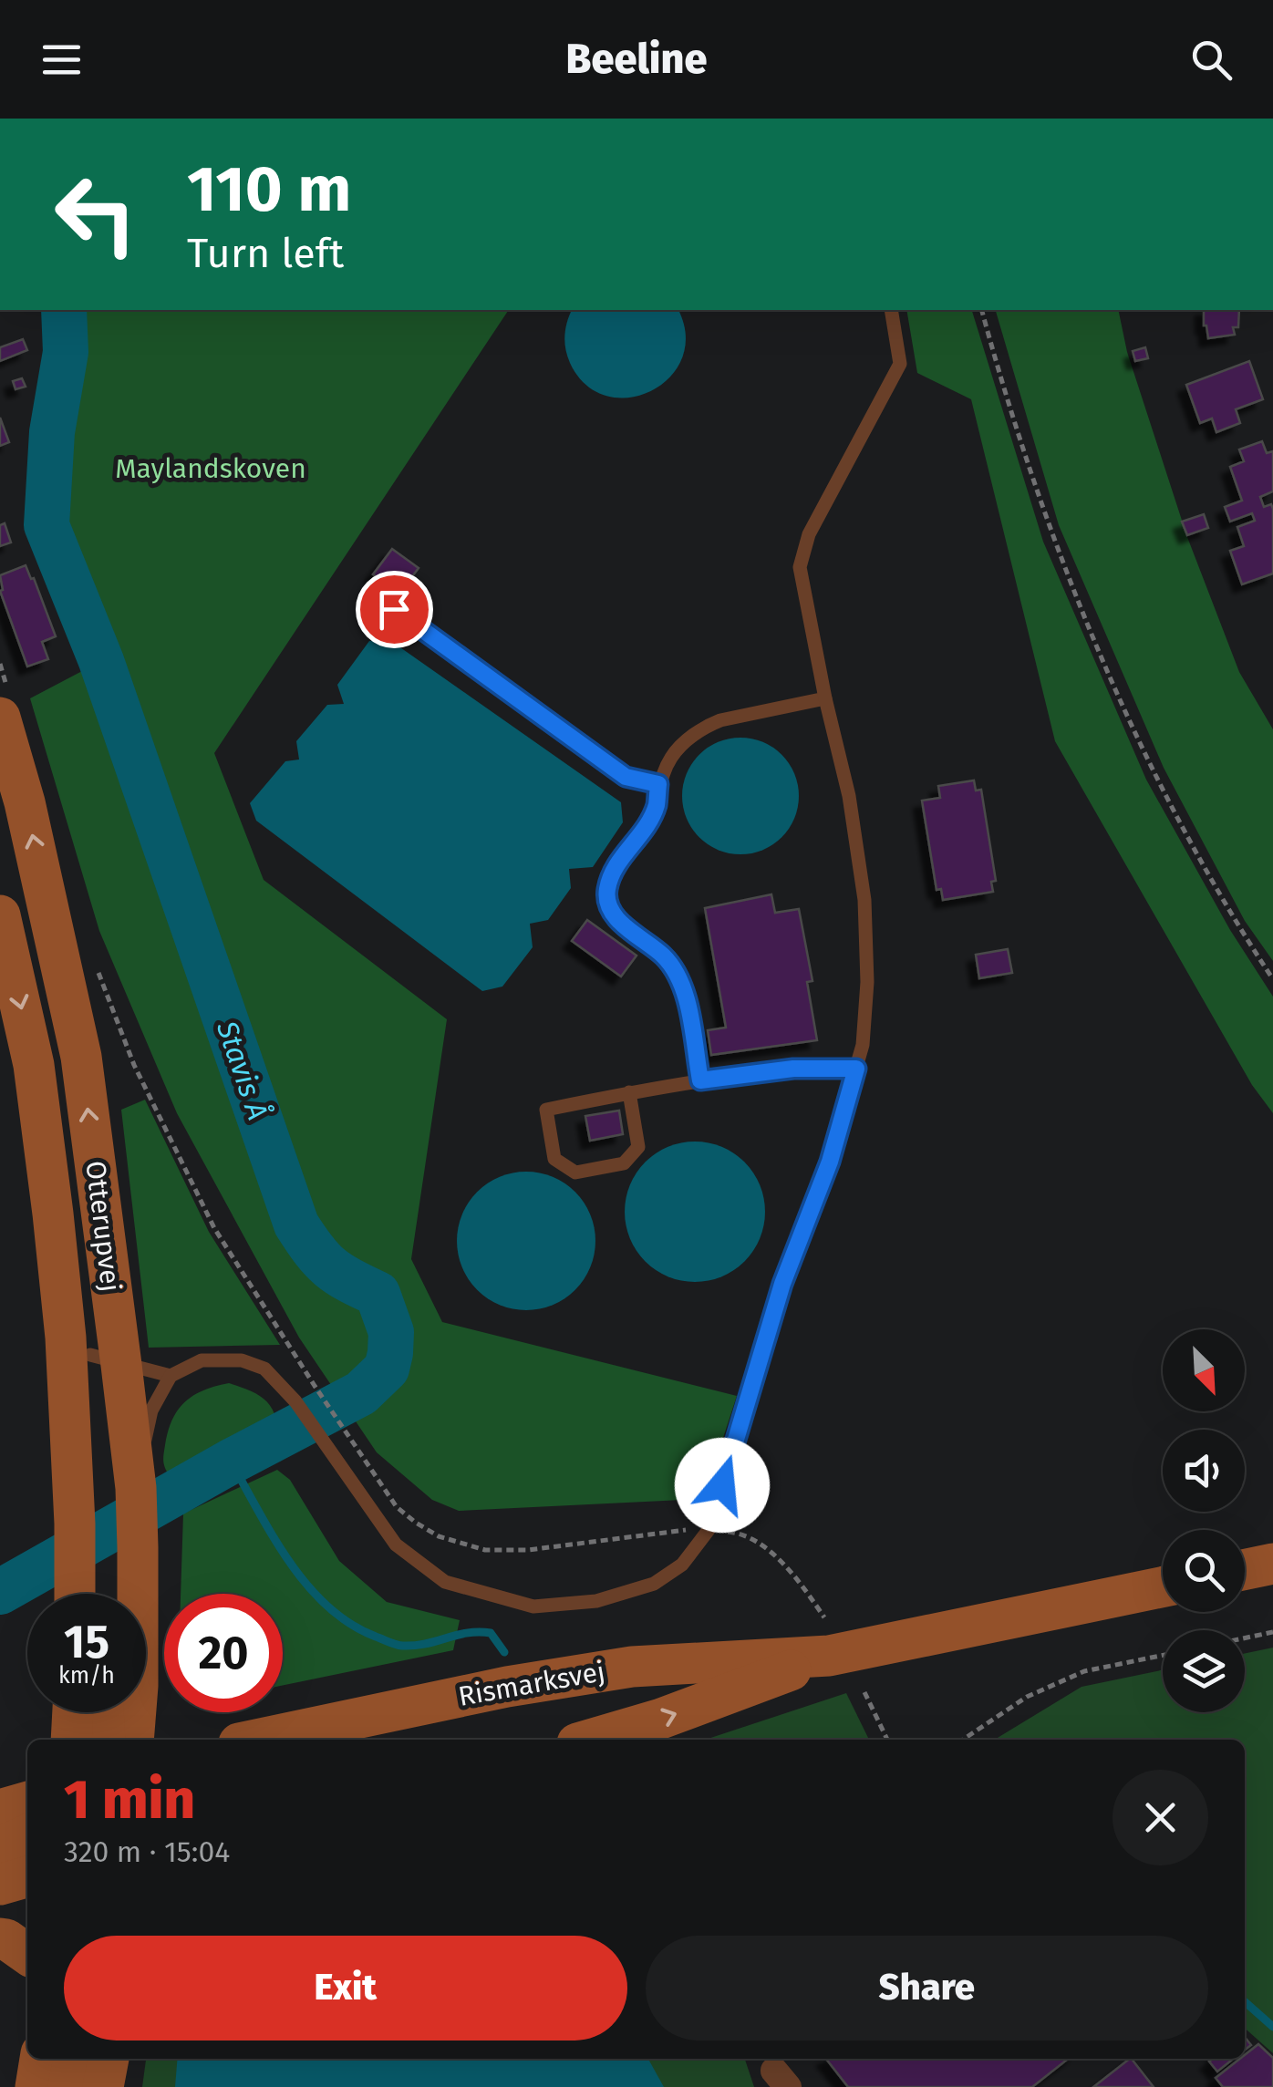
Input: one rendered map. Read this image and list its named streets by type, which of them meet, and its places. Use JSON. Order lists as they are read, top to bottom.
{
  "streets": {
    "main road": ["Otterupvej", "Rismarksvej"]
  },
  "water": ["Stavis Å"],
  "parks": ["Maylandskoven"],
  "north": "bottom right",
  "page": {
    "header": "Beeline",
    "turn": ["110 m", "Turn left"],
    "speed": "15 km/h",
    "limit": "20",
    "heading": ["1 min", "320 m · 15:04"],
    "buttons": ["Exit", "Share"]
  }
}
